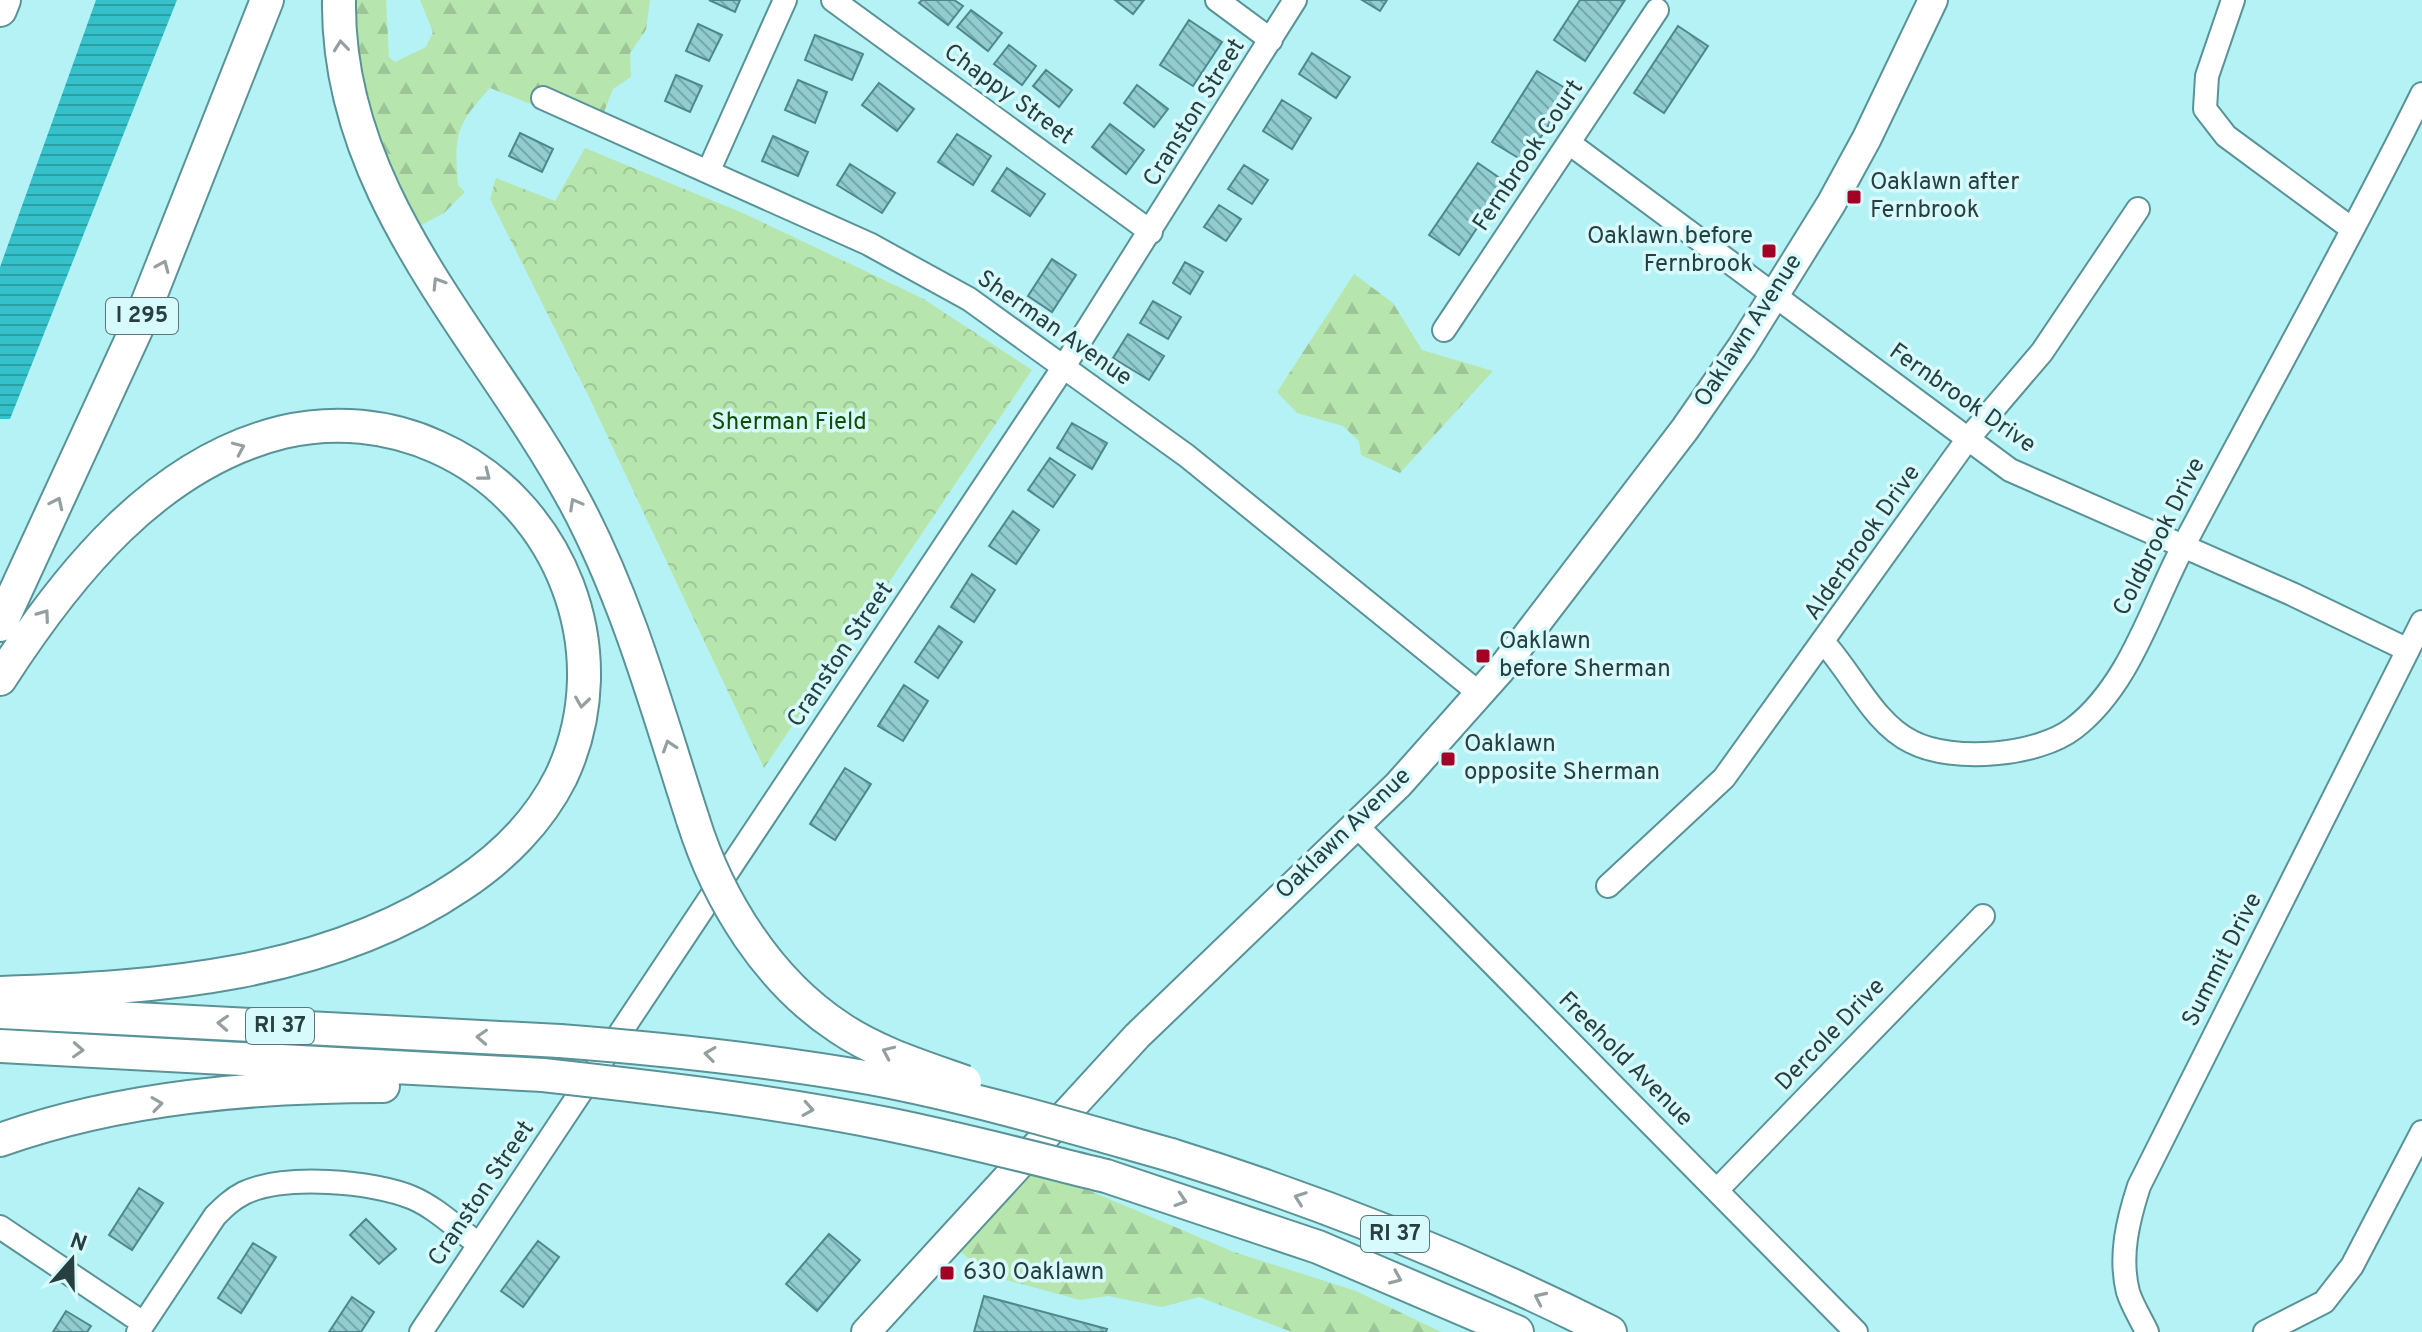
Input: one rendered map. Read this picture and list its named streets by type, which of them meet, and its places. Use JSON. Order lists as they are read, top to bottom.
{
  "streets": {
    "highway": ["I 295", "RI 37"],
    "main road": ["Oaklawn Avenue"],
    "street": [
      "Chappy Street",
      "Cranston Street",
      "Fernbrook Court",
      "Sherman Avenue",
      "Fernbrook Drive",
      "Coldbrook Drive",
      "Alderbrook Drive",
      "Summit Drive",
      "Dercole Drive",
      "Freehold Avenue"
    ]
  },
  "crossings": [
    ["Chappy Street", "Cranston Street"],
    ["Cranston Street", "Sherman Avenue"],
    ["Fernbrook Court", "Fernbrook Drive"],
    ["Sherman Avenue", "Oaklawn Avenue"],
    ["Oaklawn Avenue", "Fernbrook Drive"],
    ["Oaklawn Avenue", "Freehold Avenue"],
    ["Fernbrook Drive", "Coldbrook Drive"],
    ["Fernbrook Drive", "Alderbrook Drive"],
    ["Fernbrook Drive", "Summit Drive"],
    ["Coldbrook Drive", "Alderbrook Drive"],
    ["Dercole Drive", "Freehold Avenue"]
  ],
  "parks": ["Sherman Field"],
  "places": {
    "transit": [
      "Oaklawn after Fernbrook",
      "Oaklawn before Fernbrook",
      "Oaklawn before Sherman",
      "Oaklawn opposite Sherman",
      "630 Oaklawn"
    ]
  },
  "north": "top"
}
